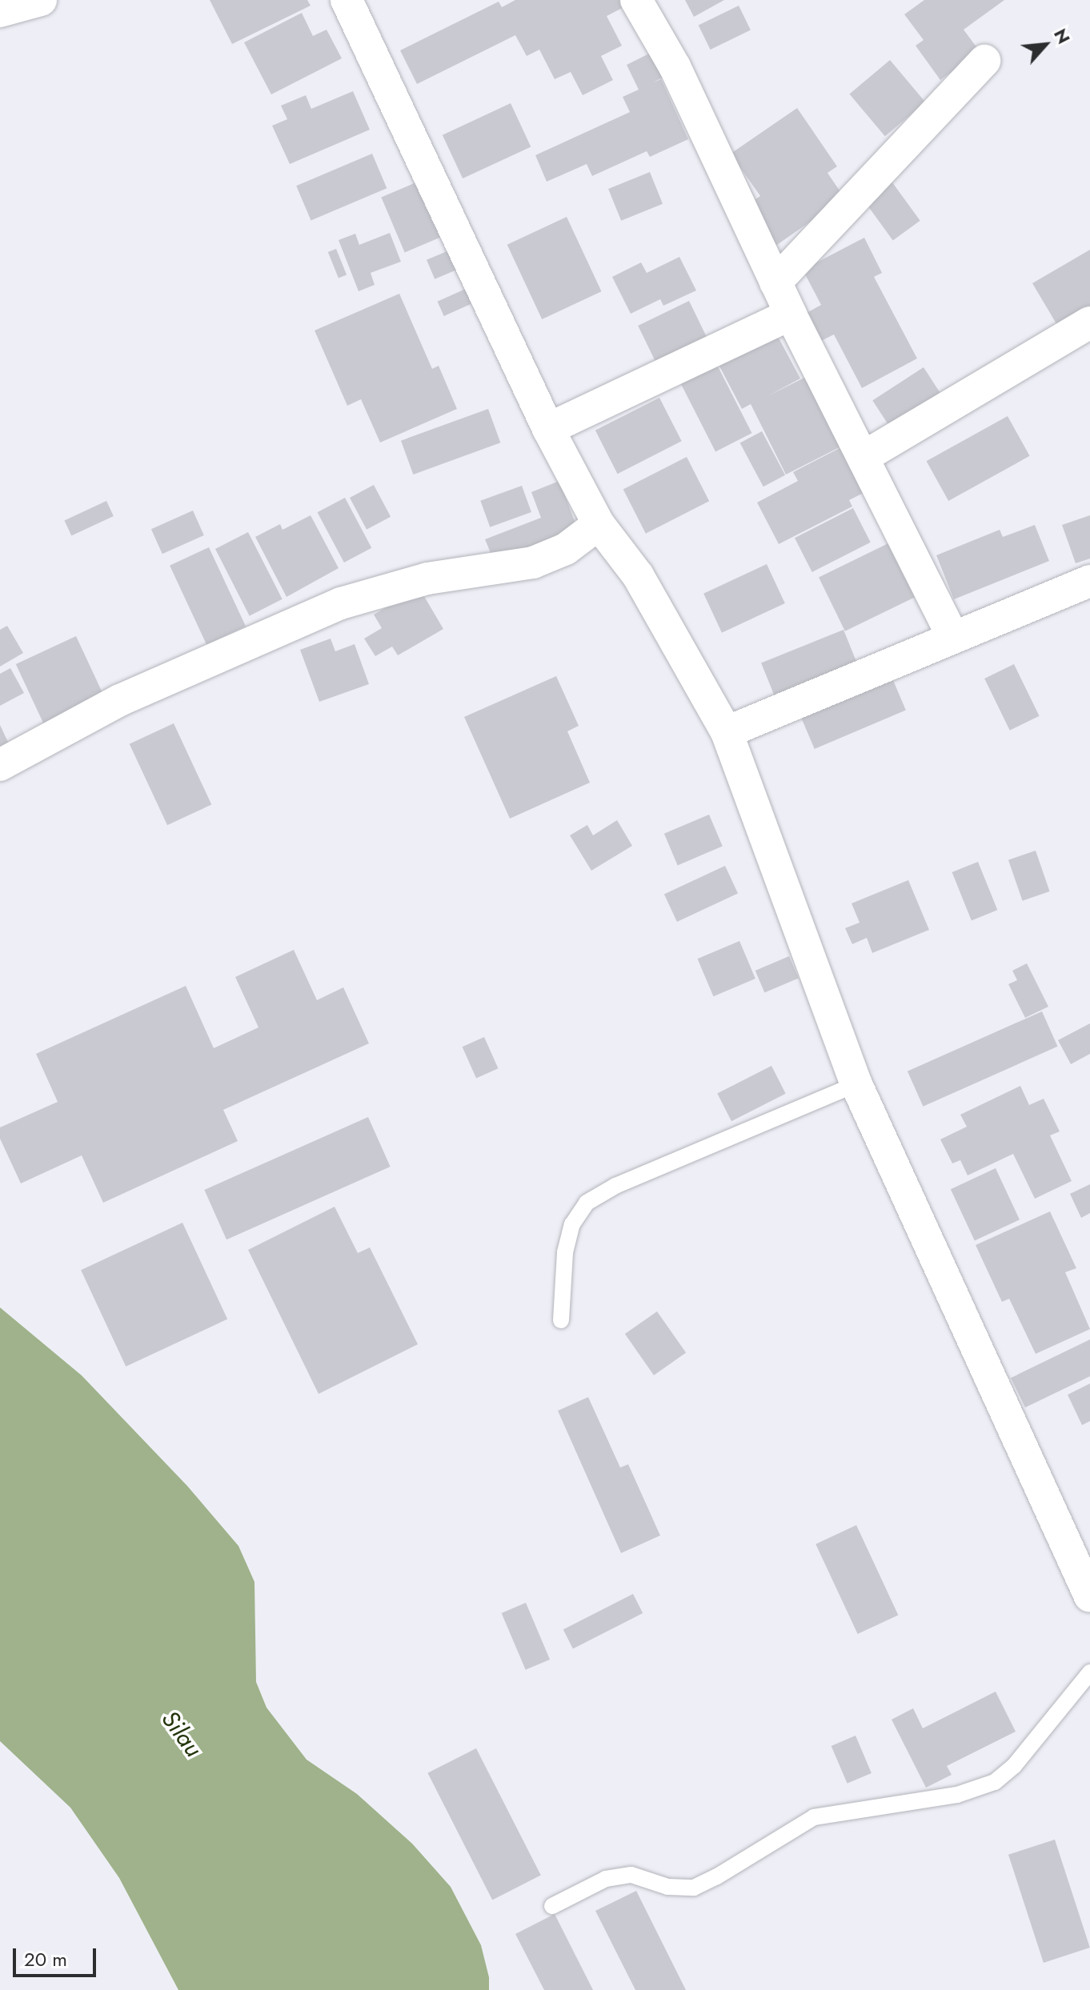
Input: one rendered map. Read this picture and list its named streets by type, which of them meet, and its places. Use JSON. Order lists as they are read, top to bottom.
{
  "water": ["Silau"],
  "scale_bar": "20 m",
  "north": "top right"
}
